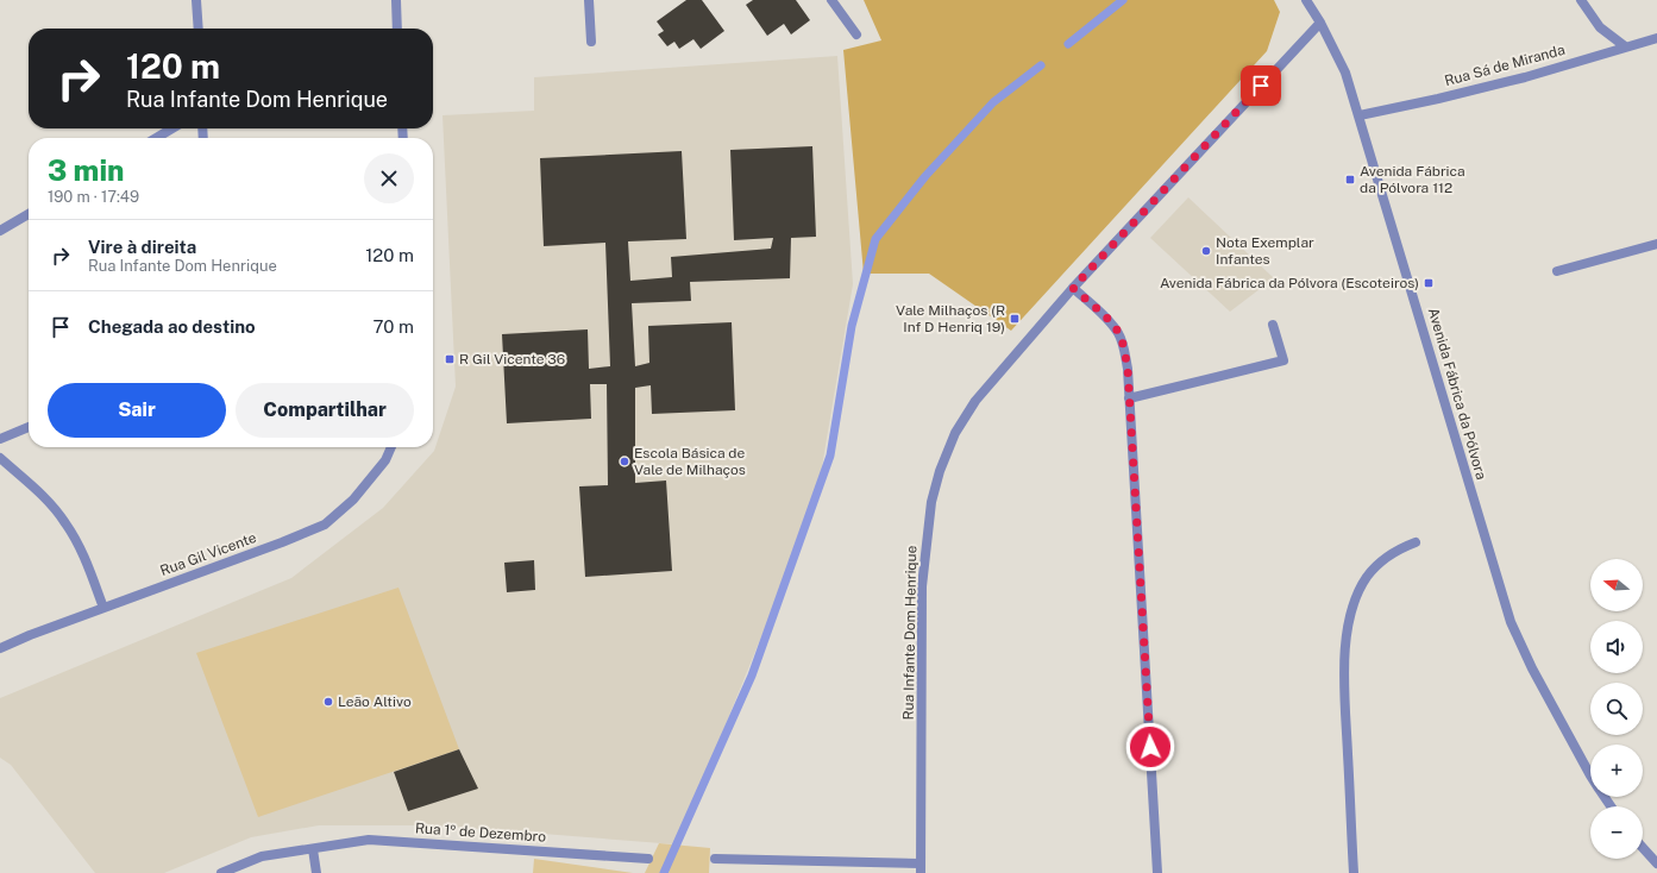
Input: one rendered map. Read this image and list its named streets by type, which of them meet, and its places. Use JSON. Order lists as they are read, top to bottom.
{
  "streets": {
    "street": [
      "Rua Sá de Miranda",
      "Avenida Fábrica da Pólvora",
      "Rua Gil Vicente",
      "Rua Infante Dom Henrique",
      "Rua 1º de Dezembro"
    ]
  },
  "crossings": [
    ["Rua Sá de Miranda", "Avenida Fábrica da Pólvora"],
    ["Avenida Fábrica da Pólvora", "Rua Infante Dom Henrique"]
  ],
  "places": {
    "transit": [
      "Avenida Fábrica da Pólvora 112",
      "Avenida Fábrica da Pólvora (Escoteiros)",
      "Vale Milhaços (R Inf D Henriq 19)",
      "R Gil Vicente 36"
    ],
    "other": ["Nota Exemplar Infantes", "Escola Básica de Vale de Milhaços", "Leão Altivo"]
  },
  "north": "left",
  "page": {
    "turn": ["120 m", "Rua Infante Dom Henrique"],
    "heading": ["3 min", "190 m · 17:49"],
    "list": [
      {
        "name": "Vire à direita",
        "note": "Rua Infante Dom Henrique",
        "value": "120 m"
      },
      {
        "name": "Chegada ao destino",
        "value": "70 m"
      }
    ],
    "buttons": ["Sair", "Compartilhar"],
    "map_buttons": ["+", "−"]
  }
}
